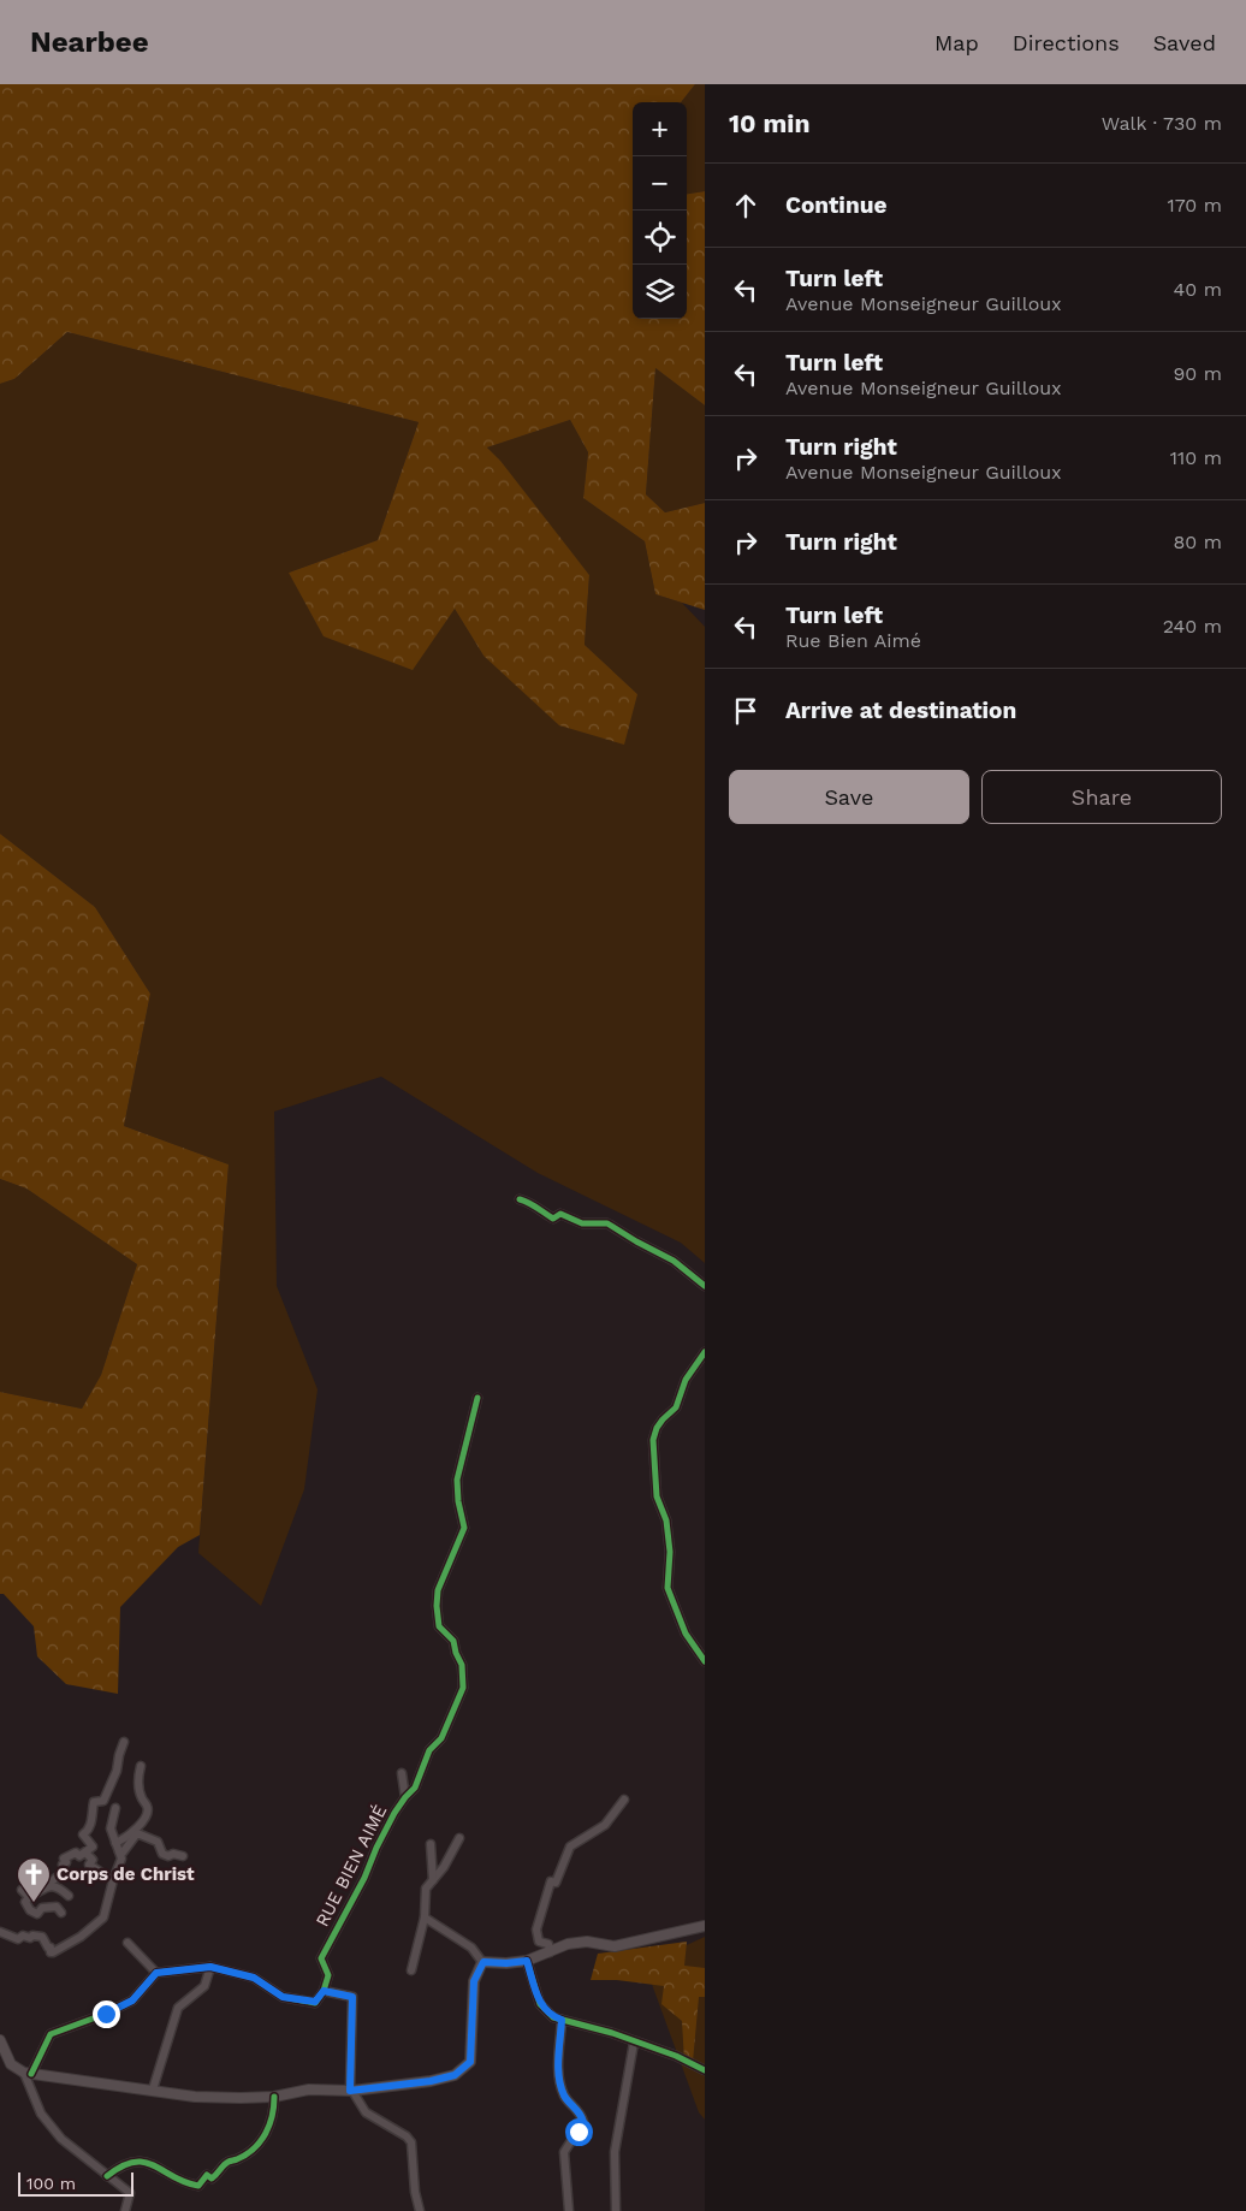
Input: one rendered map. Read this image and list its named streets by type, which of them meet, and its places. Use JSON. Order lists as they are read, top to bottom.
{
  "streets": {
    "street": ["RUE BIEN AIMÉ"]
  },
  "places": {
    "church": ["Corps de Christ"]
  },
  "scale_bar": "100 m",
  "page": {
    "header": "Nearbee",
    "nav": ["Map", "Directions", "Saved"],
    "heading": ["10 min", "Walk · 730 m"],
    "map_buttons": ["+", "−"],
    "list": [
      ["Continue", "170 m"],
      ["Turn left", "Avenue Monseigneur Guilloux", "40 m"],
      ["Turn left", "Avenue Monseigneur Guilloux", "90 m"],
      ["Turn right", "Avenue Monseigneur Guilloux", "110 m"],
      ["Turn right", "80 m"],
      ["Turn left", "Rue Bien Aimé", "240 m"],
      "Arrive at destination"
    ],
    "buttons": ["Save", "Share"],
    "scale": "100 m"
  }
}
